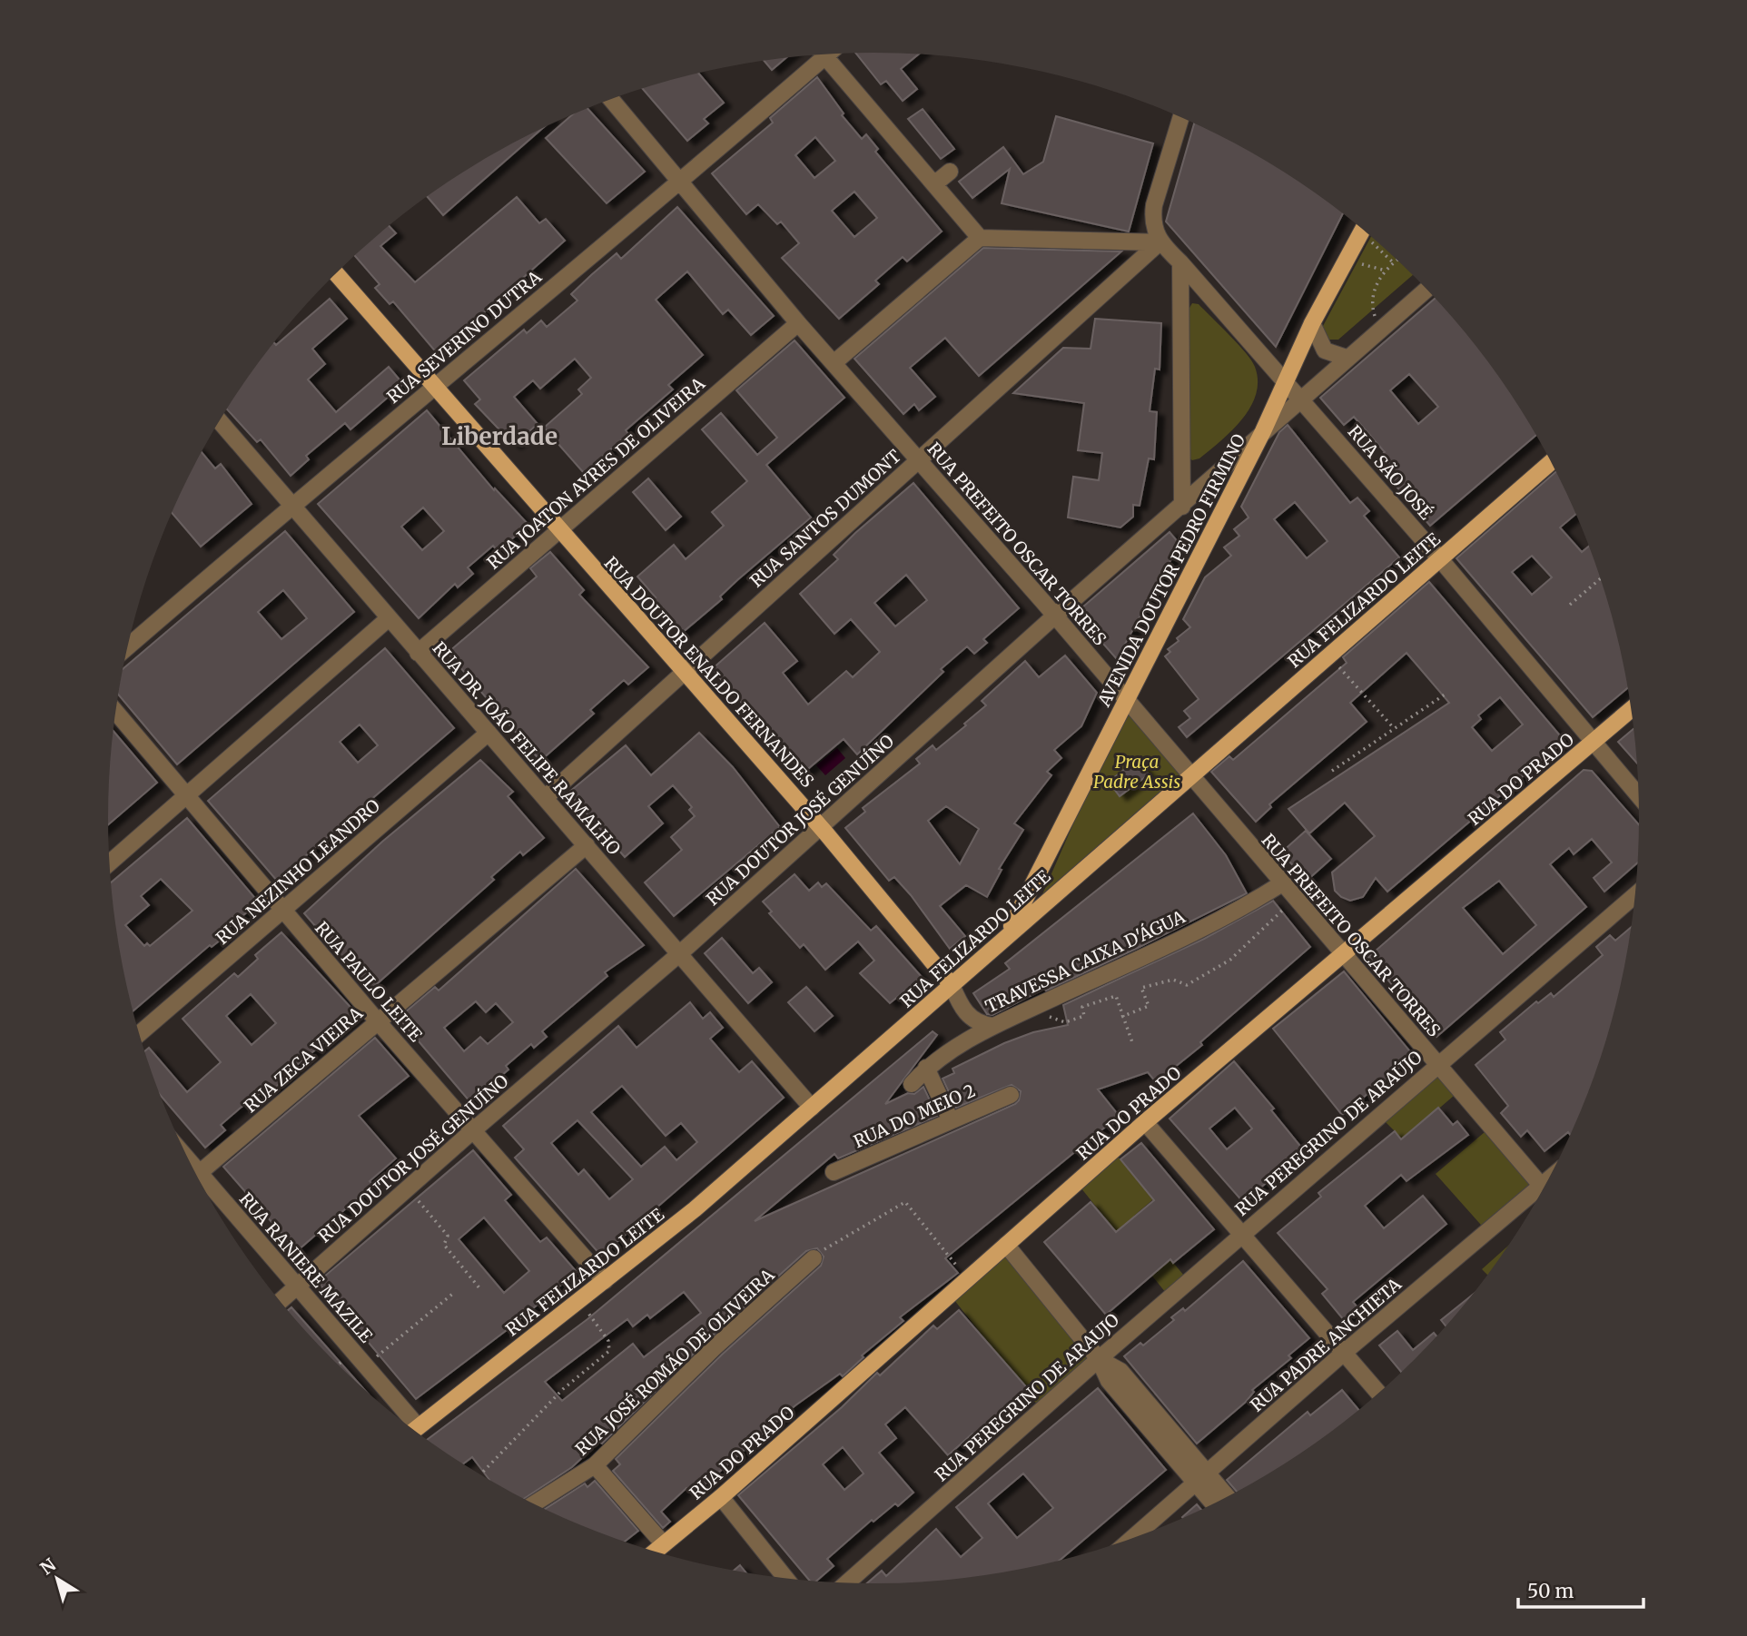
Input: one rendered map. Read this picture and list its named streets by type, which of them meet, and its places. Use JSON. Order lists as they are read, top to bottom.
{
  "streets": {
    "main road": [
      "AVENIDA DOUTOR PEDRO FIRMINO",
      "RUA FELIZARDO LEITE",
      "RUA DOUTOR ENALDO FERNANDES",
      "RUA DO PRADO"
    ],
    "street": [
      "RUA SEVERINO DUTRA",
      "RUA SÃO JOSÉ",
      "RUA JOATON AYRES DE OLIVEIRA",
      "RUA SANTOS DUMONT",
      "RUA PREFEITO OSCAR TORRES",
      "RUA DR. JOÃO FELIPE RAMALHO",
      "RUA DOUTOR JOSÉ GENUÍNO",
      "RUA NEZINHO LEANDRO",
      "TRAVESSA CAIXA D'ÁGUA",
      "RUA PAULO LEITE",
      "RUA ZECA VIEIRA",
      "RUA DO MEIO 2",
      "RUA PEREGRINO DE ARAÚJO",
      "RUA RANIERE MAZILE",
      "RUA PADRE ANCHIETA",
      "RUA JOSÉ ROMÃO DE OLIVEIRA",
      "RUA PEREGRINO DE ARAUJO"
    ]
  },
  "crossings": [
    ["RUA SEVERINO DUTRA", "RUA PREFEITO OSCAR TORRES"],
    ["RUA SEVERINO DUTRA", "RUA DOUTOR ENALDO FERNANDES"],
    ["RUA SEVERINO DUTRA", "RUA DR. JOÃO FELIPE RAMALHO"],
    ["RUA SÃO JOSÉ", "RUA SANTOS DUMONT"],
    ["RUA SÃO JOSÉ", "AVENIDA DOUTOR PEDRO FIRMINO"],
    ["RUA SÃO JOSÉ", "RUA FELIZARDO LEITE"],
    ["RUA SÃO JOSÉ", "RUA DO PRADO"],
    ["RUA SÃO JOSÉ", "RUA DOUTOR JOSÉ GENUÍNO"],
    ["RUA JOATON AYRES DE OLIVEIRA", "RUA PREFEITO OSCAR TORRES"],
    ["RUA JOATON AYRES DE OLIVEIRA", "RUA DOUTOR ENALDO FERNANDES"],
    ["RUA JOATON AYRES DE OLIVEIRA", "RUA DR. JOÃO FELIPE RAMALHO"],
    ["RUA SANTOS DUMONT", "RUA PREFEITO OSCAR TORRES"],
    ["RUA SANTOS DUMONT", "RUA DOUTOR ENALDO FERNANDES"],
    ["RUA SANTOS DUMONT", "RUA DR. JOÃO FELIPE RAMALHO"],
    ["RUA PREFEITO OSCAR TORRES", "AVENIDA DOUTOR PEDRO FIRMINO"],
    ["RUA PREFEITO OSCAR TORRES", "RUA FELIZARDO LEITE"],
    ["RUA PREFEITO OSCAR TORRES", "RUA DO PRADO"],
    ["RUA PREFEITO OSCAR TORRES", "RUA DOUTOR JOSÉ GENUÍNO"],
    ["RUA PREFEITO OSCAR TORRES", "TRAVESSA CAIXA D'ÁGUA"],
    ["RUA PREFEITO OSCAR TORRES", "RUA PEREGRINO DE ARAÚJO"],
    ["AVENIDA DOUTOR PEDRO FIRMINO", "RUA FELIZARDO LEITE"],
    ["AVENIDA DOUTOR PEDRO FIRMINO", "RUA DOUTOR JOSÉ GENUÍNO"],
    ["RUA FELIZARDO LEITE", "RUA DOUTOR ENALDO FERNANDES"],
    ["RUA FELIZARDO LEITE", "RUA DR. JOÃO FELIPE RAMALHO"],
    ["RUA FELIZARDO LEITE", "RUA PAULO LEITE"],
    ["RUA DOUTOR ENALDO FERNANDES", "RUA DOUTOR JOSÉ GENUÍNO"],
    ["RUA DR. JOÃO FELIPE RAMALHO", "RUA DOUTOR JOSÉ GENUÍNO"],
    ["RUA DR. JOÃO FELIPE RAMALHO", "RUA NEZINHO LEANDRO"],
    ["RUA DR. JOÃO FELIPE RAMALHO", "RUA ZECA VIEIRA"],
    ["RUA DOUTOR JOSÉ GENUÍNO", "RUA PAULO LEITE"],
    ["RUA DOUTOR JOSÉ GENUÍNO", "RUA RANIERE MAZILE"],
    ["RUA NEZINHO LEANDRO", "RUA PAULO LEITE"],
    ["RUA PAULO LEITE", "RUA ZECA VIEIRA"],
    ["RUA PEREGRINO DE ARAÚJO", "RUA PEREGRINO DE ARAUJO"]
  ],
  "districts": ["Liberdade"],
  "parks": ["Praça Padre Assis"],
  "scale_bar": "50 m",
  "north": "top left"
}
